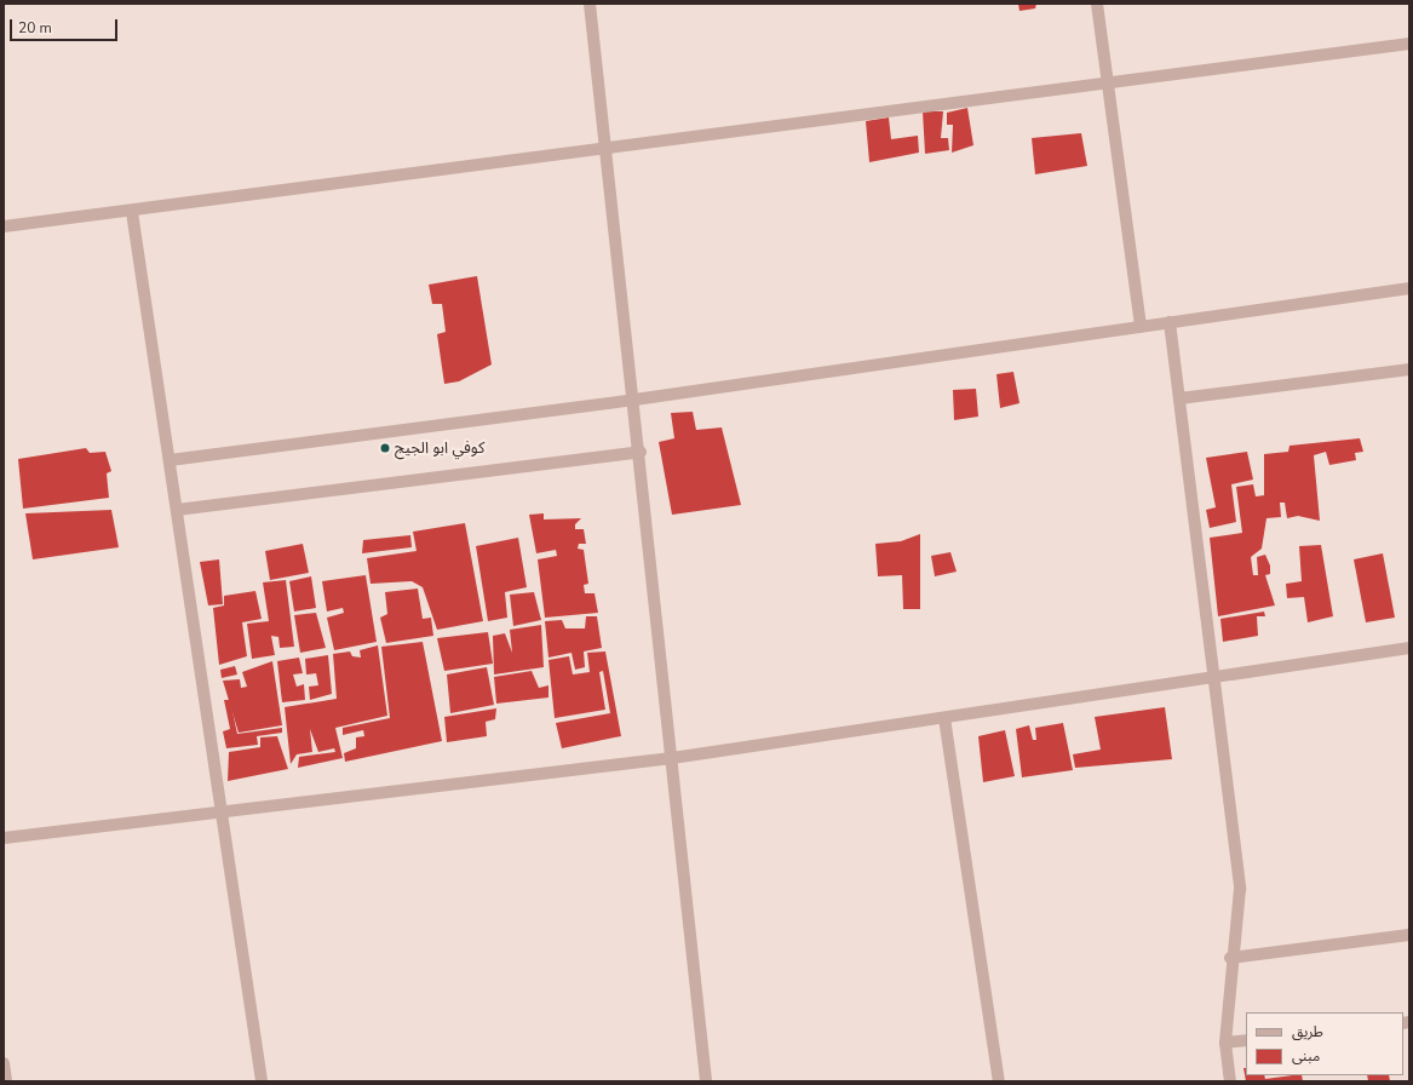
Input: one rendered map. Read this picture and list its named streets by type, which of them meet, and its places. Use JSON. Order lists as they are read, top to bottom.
{
  "places": ["كوفي ابو الجيج"],
  "legend": ["طريق", "مبنى"],
  "scale_bar": "20 m"
}
